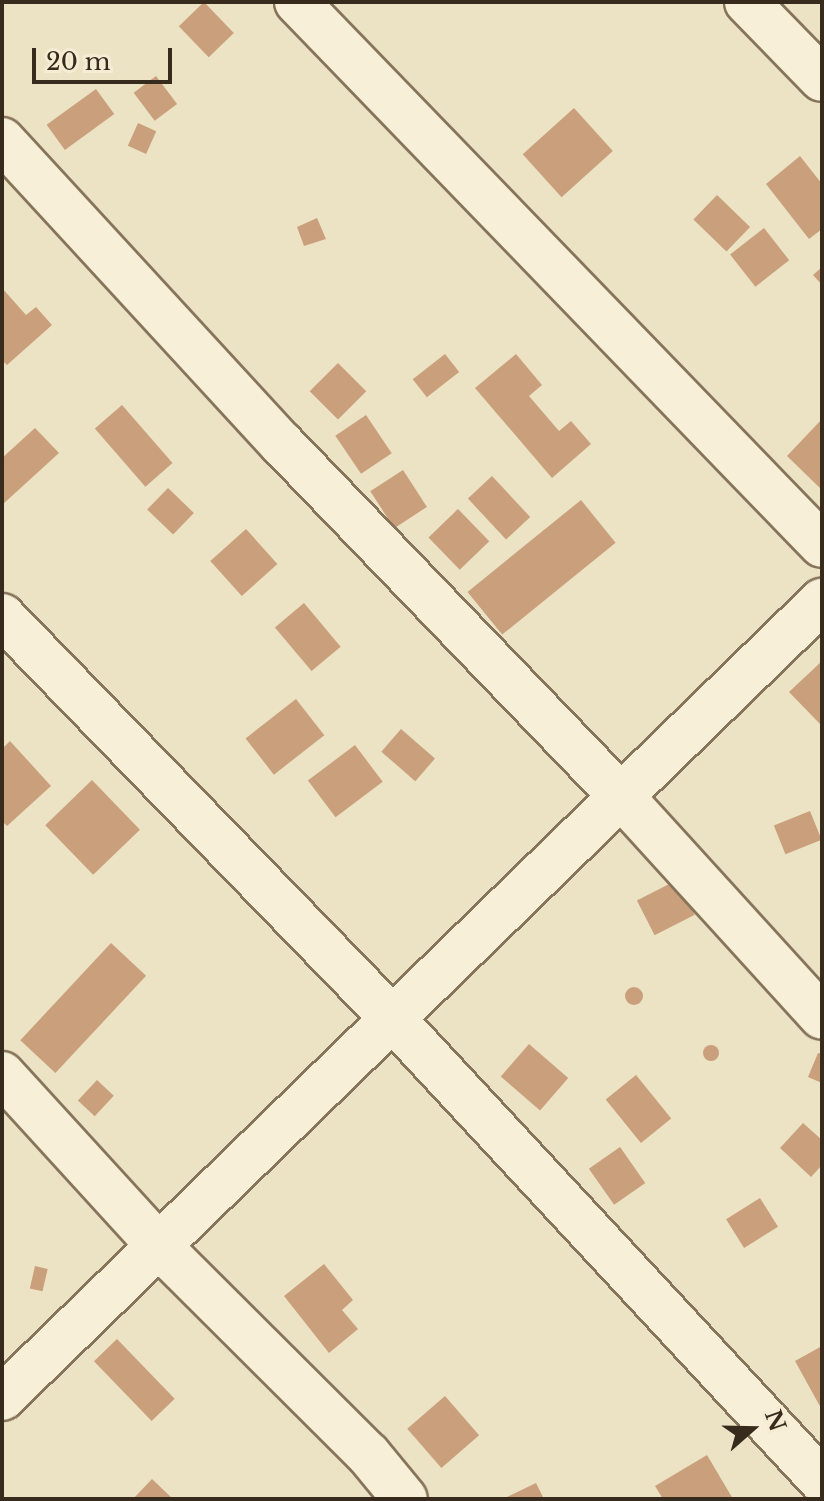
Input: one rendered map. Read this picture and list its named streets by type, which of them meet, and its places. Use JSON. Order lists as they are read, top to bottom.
{
  "scale_bar": "20 m",
  "north": "right"
}
